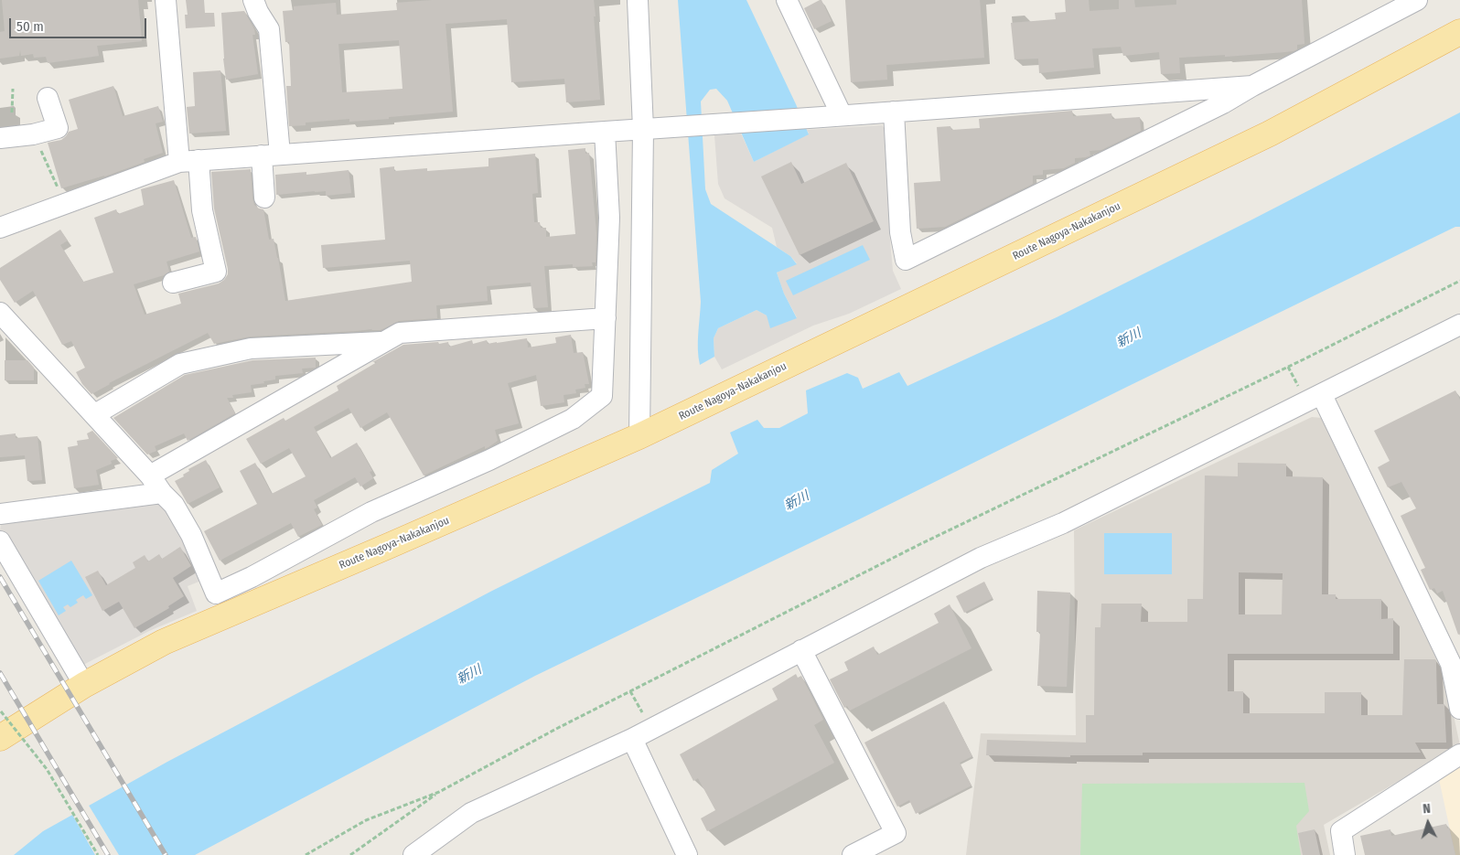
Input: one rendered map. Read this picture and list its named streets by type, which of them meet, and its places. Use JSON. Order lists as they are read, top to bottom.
{
  "streets": {
    "main road": ["Route Nagoya-Nakakanjou"]
  },
  "water": ["新川"],
  "scale_bar": "50 m",
  "north": "top"
}
